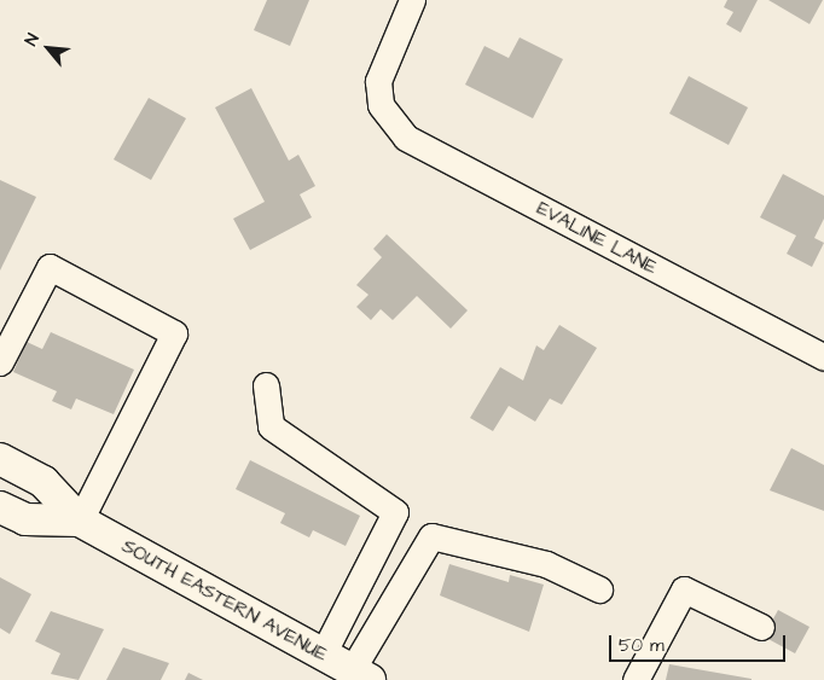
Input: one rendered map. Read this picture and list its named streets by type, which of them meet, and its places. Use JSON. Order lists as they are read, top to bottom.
{
  "streets": {
    "main road": ["SOUTH EASTERN AVENUE"],
    "street": ["EVALINE LANE"]
  },
  "scale_bar": "50 m",
  "north": "top left"
}
